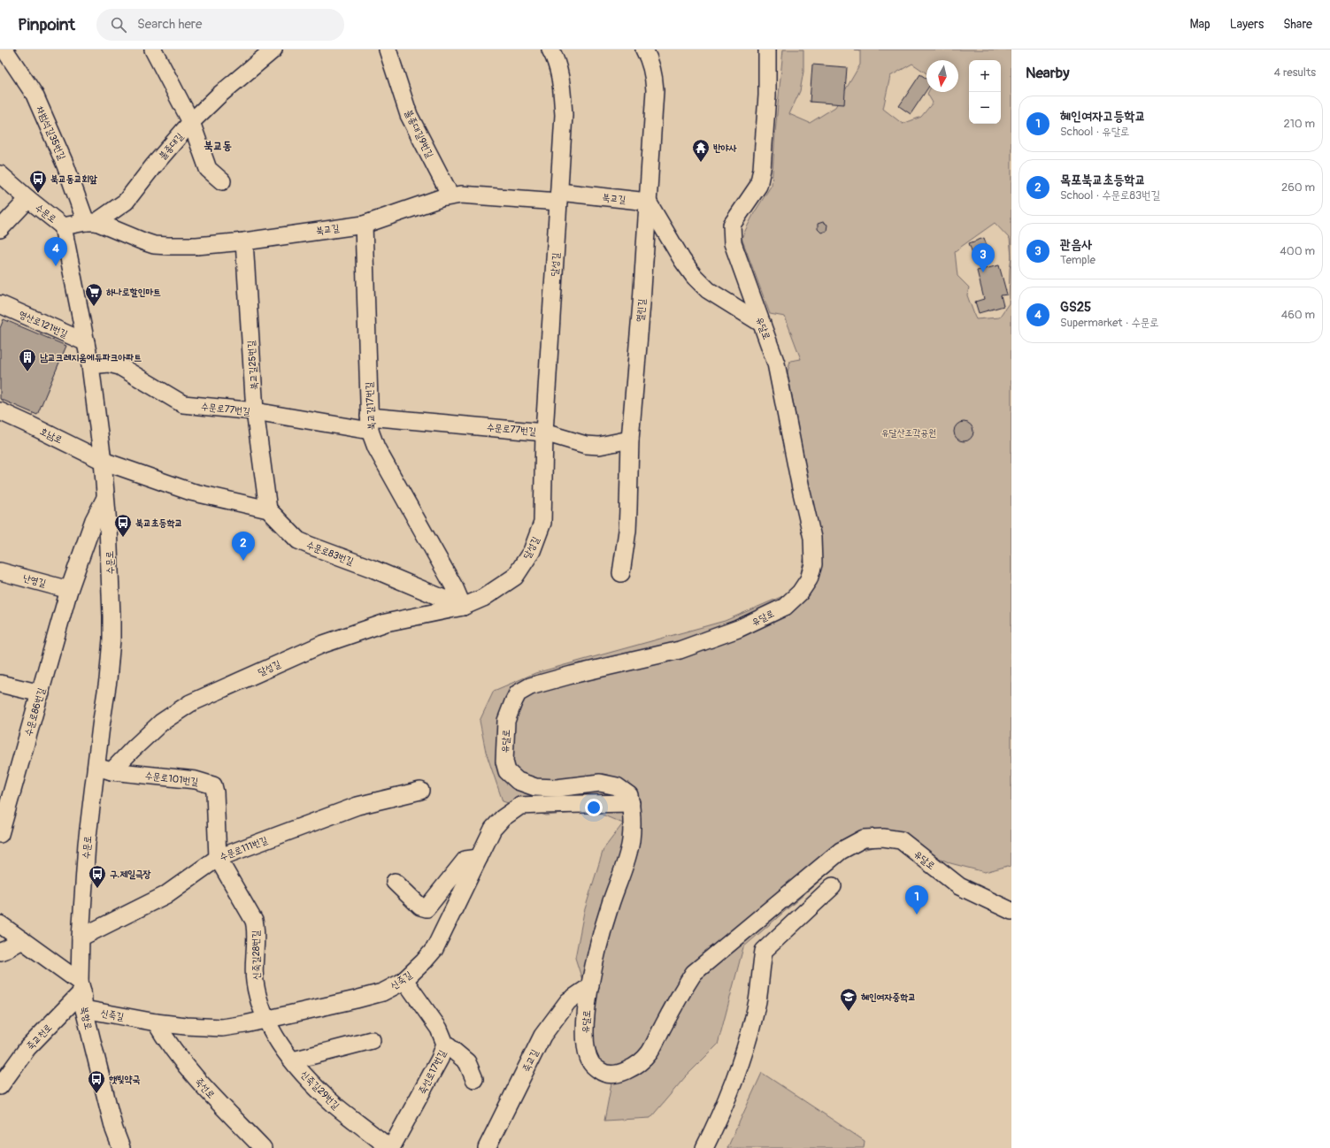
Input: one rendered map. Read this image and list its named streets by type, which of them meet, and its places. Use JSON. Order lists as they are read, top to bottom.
{
  "streets": {
    "street": [
      "차범석길35번길",
      "불종대길9번길",
      "불종대길",
      "북교길",
      "수문로",
      "달성길",
      "열린길",
      "영산로121번길",
      "유달로",
      "북교길25번길",
      "북교길17번길",
      "수문로77번길",
      "호남로",
      "수문로83번길",
      "난영길",
      "수문로86번길",
      "수문로101번길",
      "수문로111번길",
      "신죽길28번길",
      "신죽길",
      "북항로",
      "죽교천로",
      "죽교길",
      "죽선로17번길",
      "죽선로",
      "신죽길29번길"
    ]
  },
  "crossings": [
    ["차범석길35번길", "불종대길"],
    ["차범석길35번길", "북교길"],
    ["불종대길9번길", "북교길"],
    ["불종대길", "북교길"],
    ["불종대길", "수문로"],
    ["북교길", "달성길"],
    ["북교길", "열린길"],
    ["북교길", "북교길25번길"],
    ["북교길", "북교길17번길"],
    ["수문로", "달성길"],
    ["수문로", "영산로121번길"],
    ["수문로", "수문로77번길"],
    ["수문로", "호남로"],
    ["수문로", "수문로86번길"],
    ["수문로", "수문로101번길"],
    ["수문로", "수문로111번길"],
    ["수문로", "북항로"],
    ["수문로", "죽교천로"],
    ["달성길", "북교길17번길"],
    ["달성길", "수문로77번길"],
    ["달성길", "수문로83번길"],
    ["달성길", "수문로101번길"],
    ["열린길", "수문로77번길"],
    ["유달로", "신죽길"],
    ["유달로", "죽교길"],
    ["북교길25번길", "수문로77번길"],
    ["북교길25번길", "수문로83번길"],
    ["북교길17번길", "수문로77번길"],
    ["북교길17번길", "수문로83번길"],
    ["난영길", "수문로86번길"],
    ["수문로101번길", "수문로111번길"],
    ["수문로101번길", "신죽길28번길"],
    ["수문로111번길", "신죽길28번길"],
    ["신죽길28번길", "신죽길"],
    ["신죽길28번길", "신죽길29번길"],
    ["신죽길", "북항로"],
    ["신죽길", "죽선로17번길"],
    ["신죽길", "죽선로"],
    ["신죽길", "신죽길29번길"],
    ["북항로", "죽교천로"]
  ],
  "districts": ["북교동"],
  "parks": ["유달산조각공원"],
  "places": {
    "temple": ["반야사"],
    "bus stop": [
      "북교동교회앞",
      "북교초등학교",
      "구.제일극장",
      "햇빛약국"
    ],
    "supermarket": ["하나로할인마트"],
    "building": ["남교크레지움에듀파크아파트"],
    "school or university": ["혜인여자중학교"]
  },
  "north": "bottom",
  "page": {
    "header": "Pinpoint",
    "search": "Search here",
    "nav": ["Map", "Layers", "Share"],
    "heading": ["Nearby", "4 results"],
    "map_buttons": ["+", "−"],
    "list": [
      {
        "mark": "1",
        "name": "혜인여자고등학교",
        "note": "School · 유달로",
        "value": "210 m"
      },
      {
        "mark": "2",
        "name": "목포북교초등학교",
        "note": "School · 수문로83번길",
        "value": "260 m"
      },
      {
        "mark": "3",
        "name": "관음사",
        "note": "Temple",
        "value": "400 m"
      },
      {
        "mark": "4",
        "name": "GS25",
        "note": "Supermarket · 수문로",
        "value": "460 m"
      }
    ],
    "pins": [
      "4",
      "3",
      "2",
      "1"
    ]
  }
}
